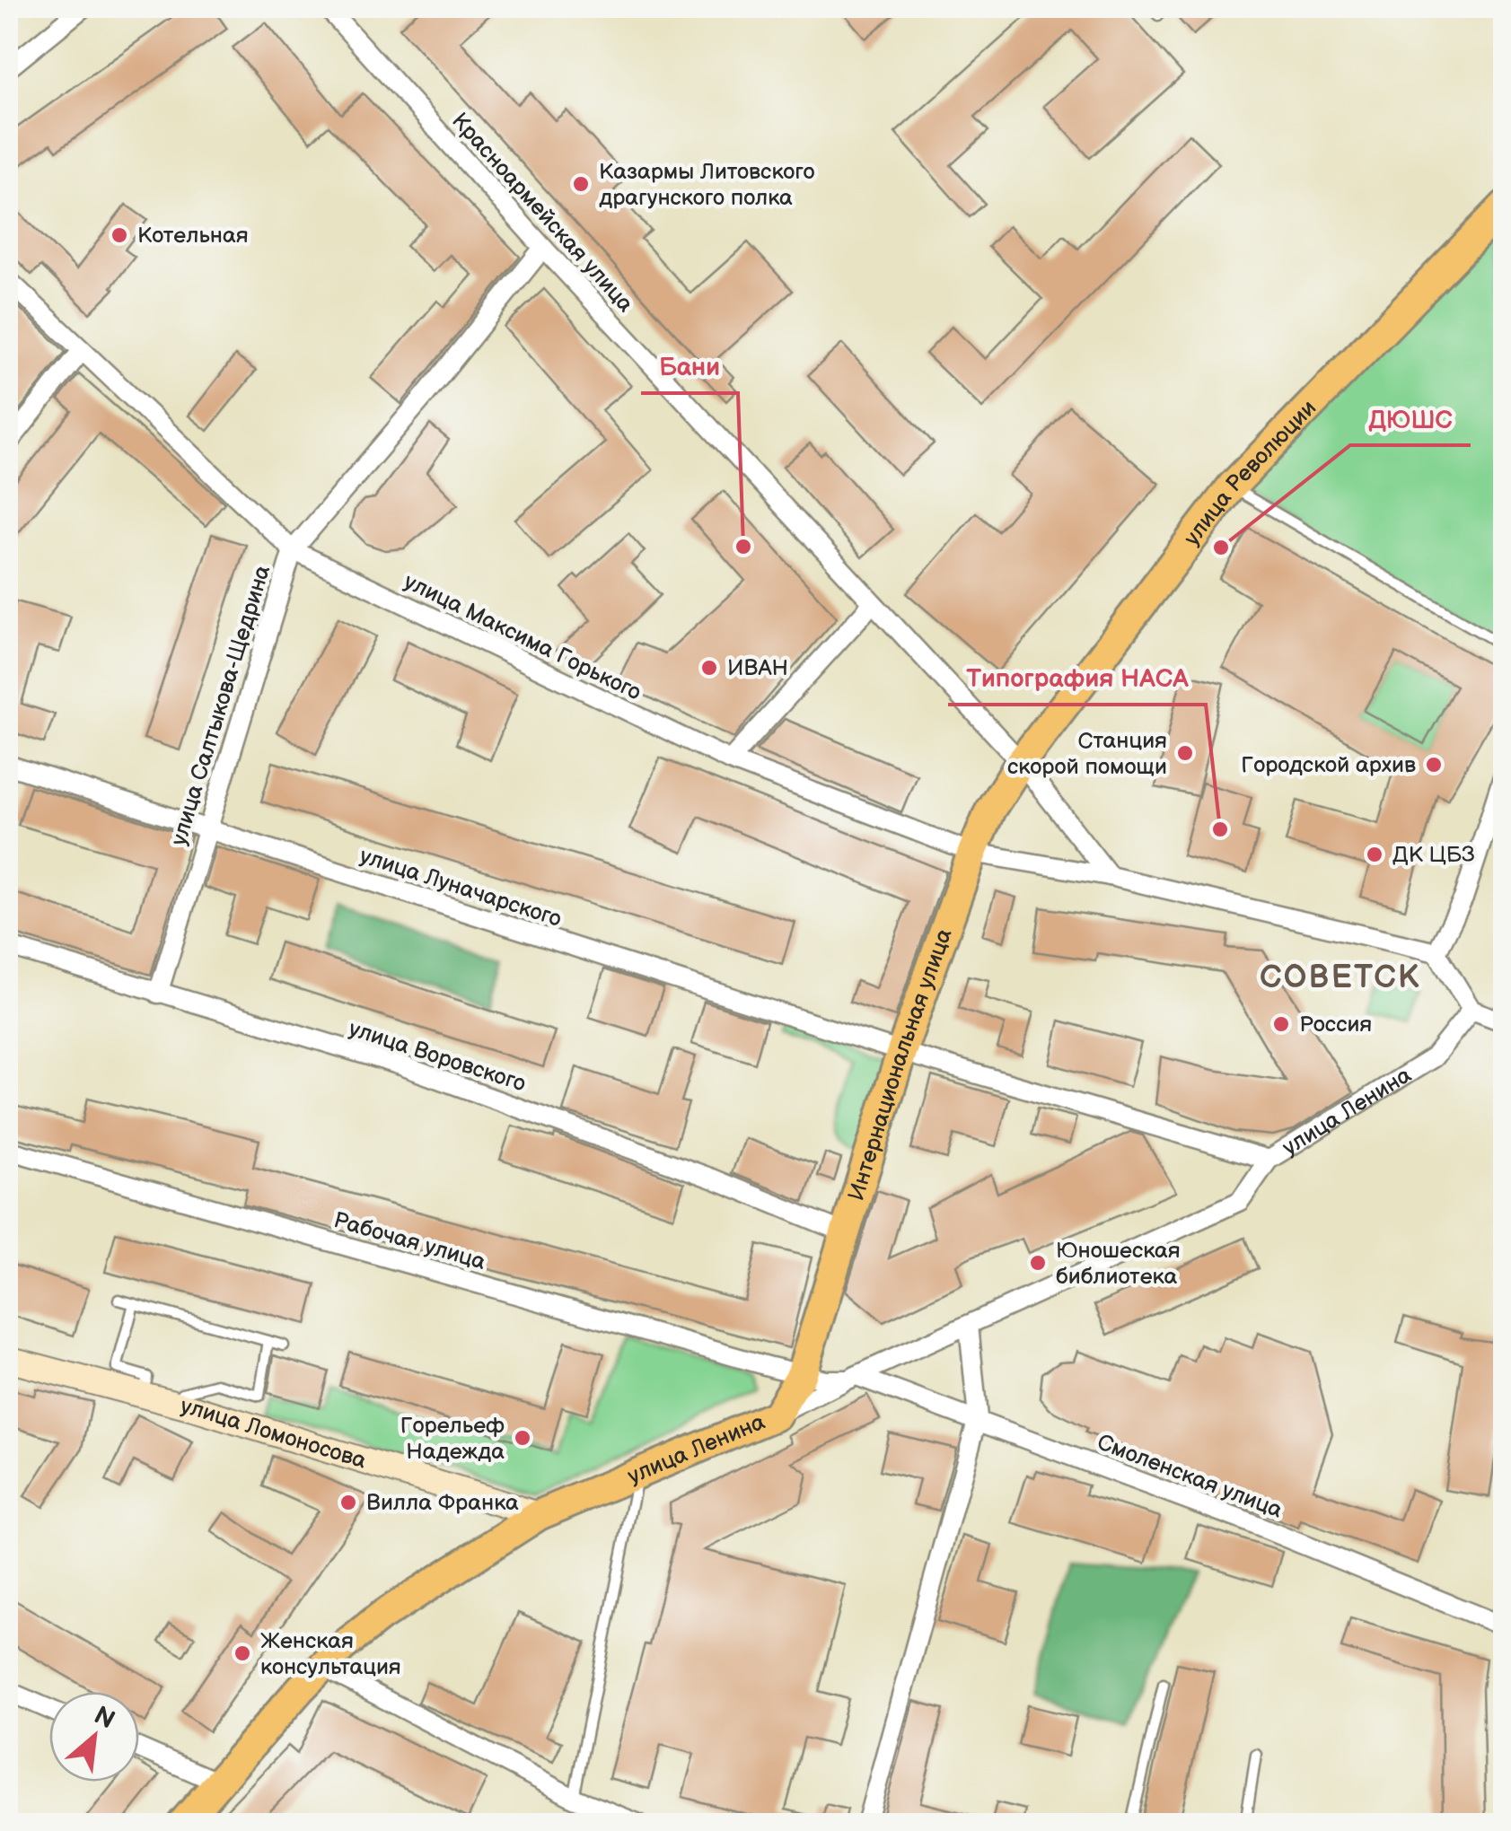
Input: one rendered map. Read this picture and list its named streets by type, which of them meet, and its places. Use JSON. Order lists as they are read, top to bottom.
{
  "streets": {
    "main road": ["улица Революции", "Интернациональная улица", "улица Ленина"],
    "street": [
      "Красноармейская улица",
      "улица Максима Горького",
      "улица Салтыкова-Щедрина",
      "улица Луначарского",
      "улица Воровского",
      "Рабочая улица",
      "улица Ломоносова",
      "Смоленская улица"
    ]
  },
  "crossings": [
    ["Красноармейская улица", "улица Революции"],
    ["Красноармейская улица", "улица Максима Горького"],
    ["Красноармейская улица", "улица Салтыкова-Щедрина"],
    ["Красноармейская улица", "Интернациональная улица"],
    ["улица Революции", "Интернациональная улица"],
    ["улица Максима Горького", "улица Салтыкова-Щедрина"],
    ["улица Максима Горького", "Интернациональная улица"],
    ["улица Салтыкова-Щедрина", "улица Луначарского"],
    ["улица Салтыкова-Щедрина", "улица Воровского"],
    ["улица Луначарского", "Интернациональная улица"],
    ["улица Луначарского", "улица Ленина"],
    ["улица Воровского", "Интернациональная улица"],
    ["Интернациональная улица", "улица Ленина"],
    ["Интернациональная улица", "Рабочая улица"],
    ["улица Ленина", "Рабочая улица"],
    ["улица Ленина", "улица Ломоносова"],
    ["улица Ленина", "Смоленская улица"]
  ],
  "districts": ["СОВЕТСК"],
  "places": [
    "Казармы Литовского драгунского полка",
    "Котельная",
    "Бани",
    "ДЮШС",
    "ИВАН",
    "Станция скорой помощи",
    "Городской архив",
    "Типография НАСА",
    "ДК ЦБЗ",
    "Россия",
    "Юношеская библиотека",
    "Горельеф Надежда",
    "Вилла Франка",
    "Женская консультация"
  ],
  "north": "top right"
}
